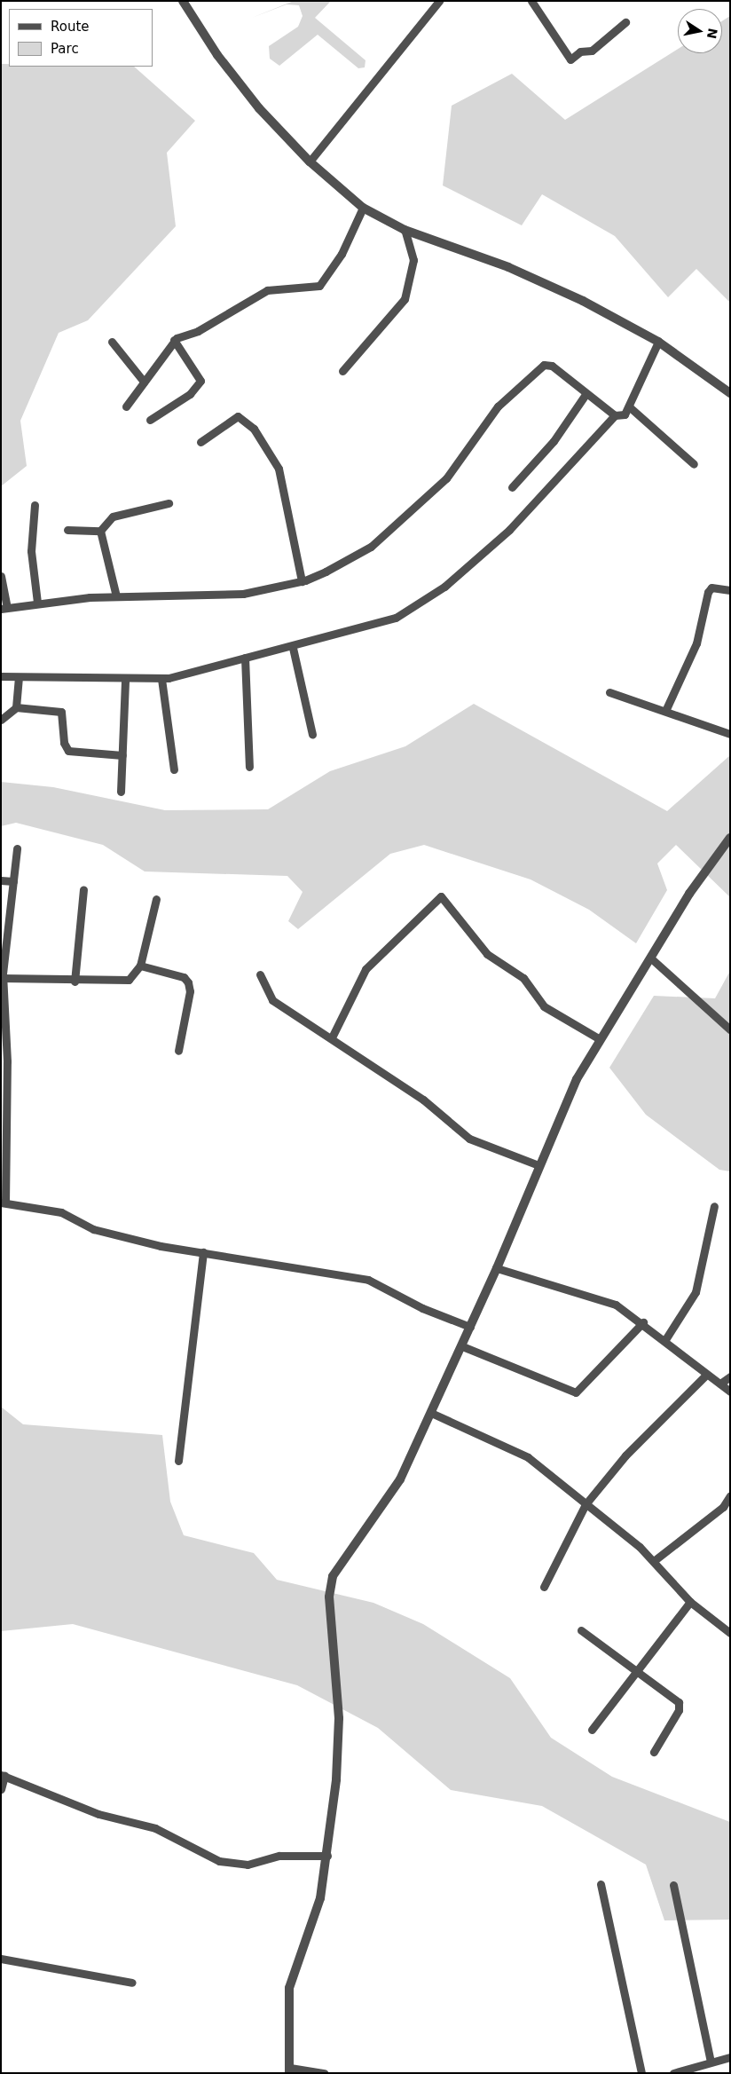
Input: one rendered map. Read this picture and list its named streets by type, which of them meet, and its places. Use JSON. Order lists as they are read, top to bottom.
{
  "legend": ["Route", "Parc"],
  "north": "right"
}
